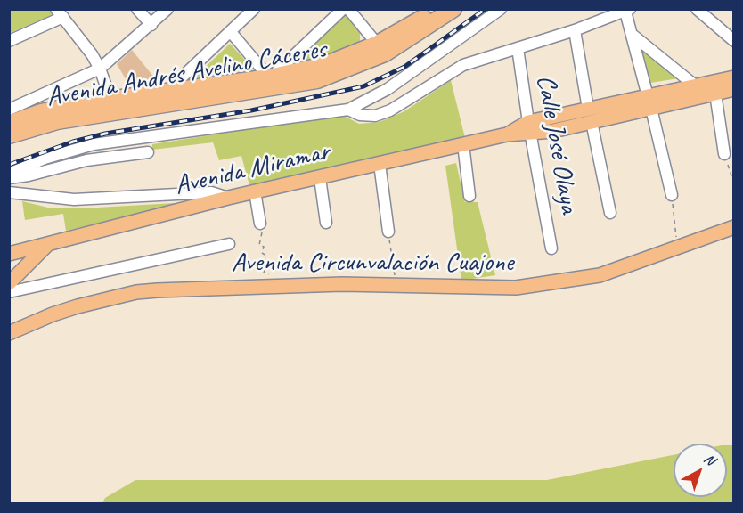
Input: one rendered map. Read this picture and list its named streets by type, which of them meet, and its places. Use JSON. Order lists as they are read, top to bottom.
{
  "streets": {
    "highway": ["Avenida Andrés Avelino Cáceres"],
    "main road": ["Avenida Miramar", "Avenida Circunvalación Cuajone"],
    "street": ["Calle José Olaya"]
  },
  "crossings": [
    ["Calle José Olaya", "Avenida Miramar"]
  ],
  "north": "top right"
}
